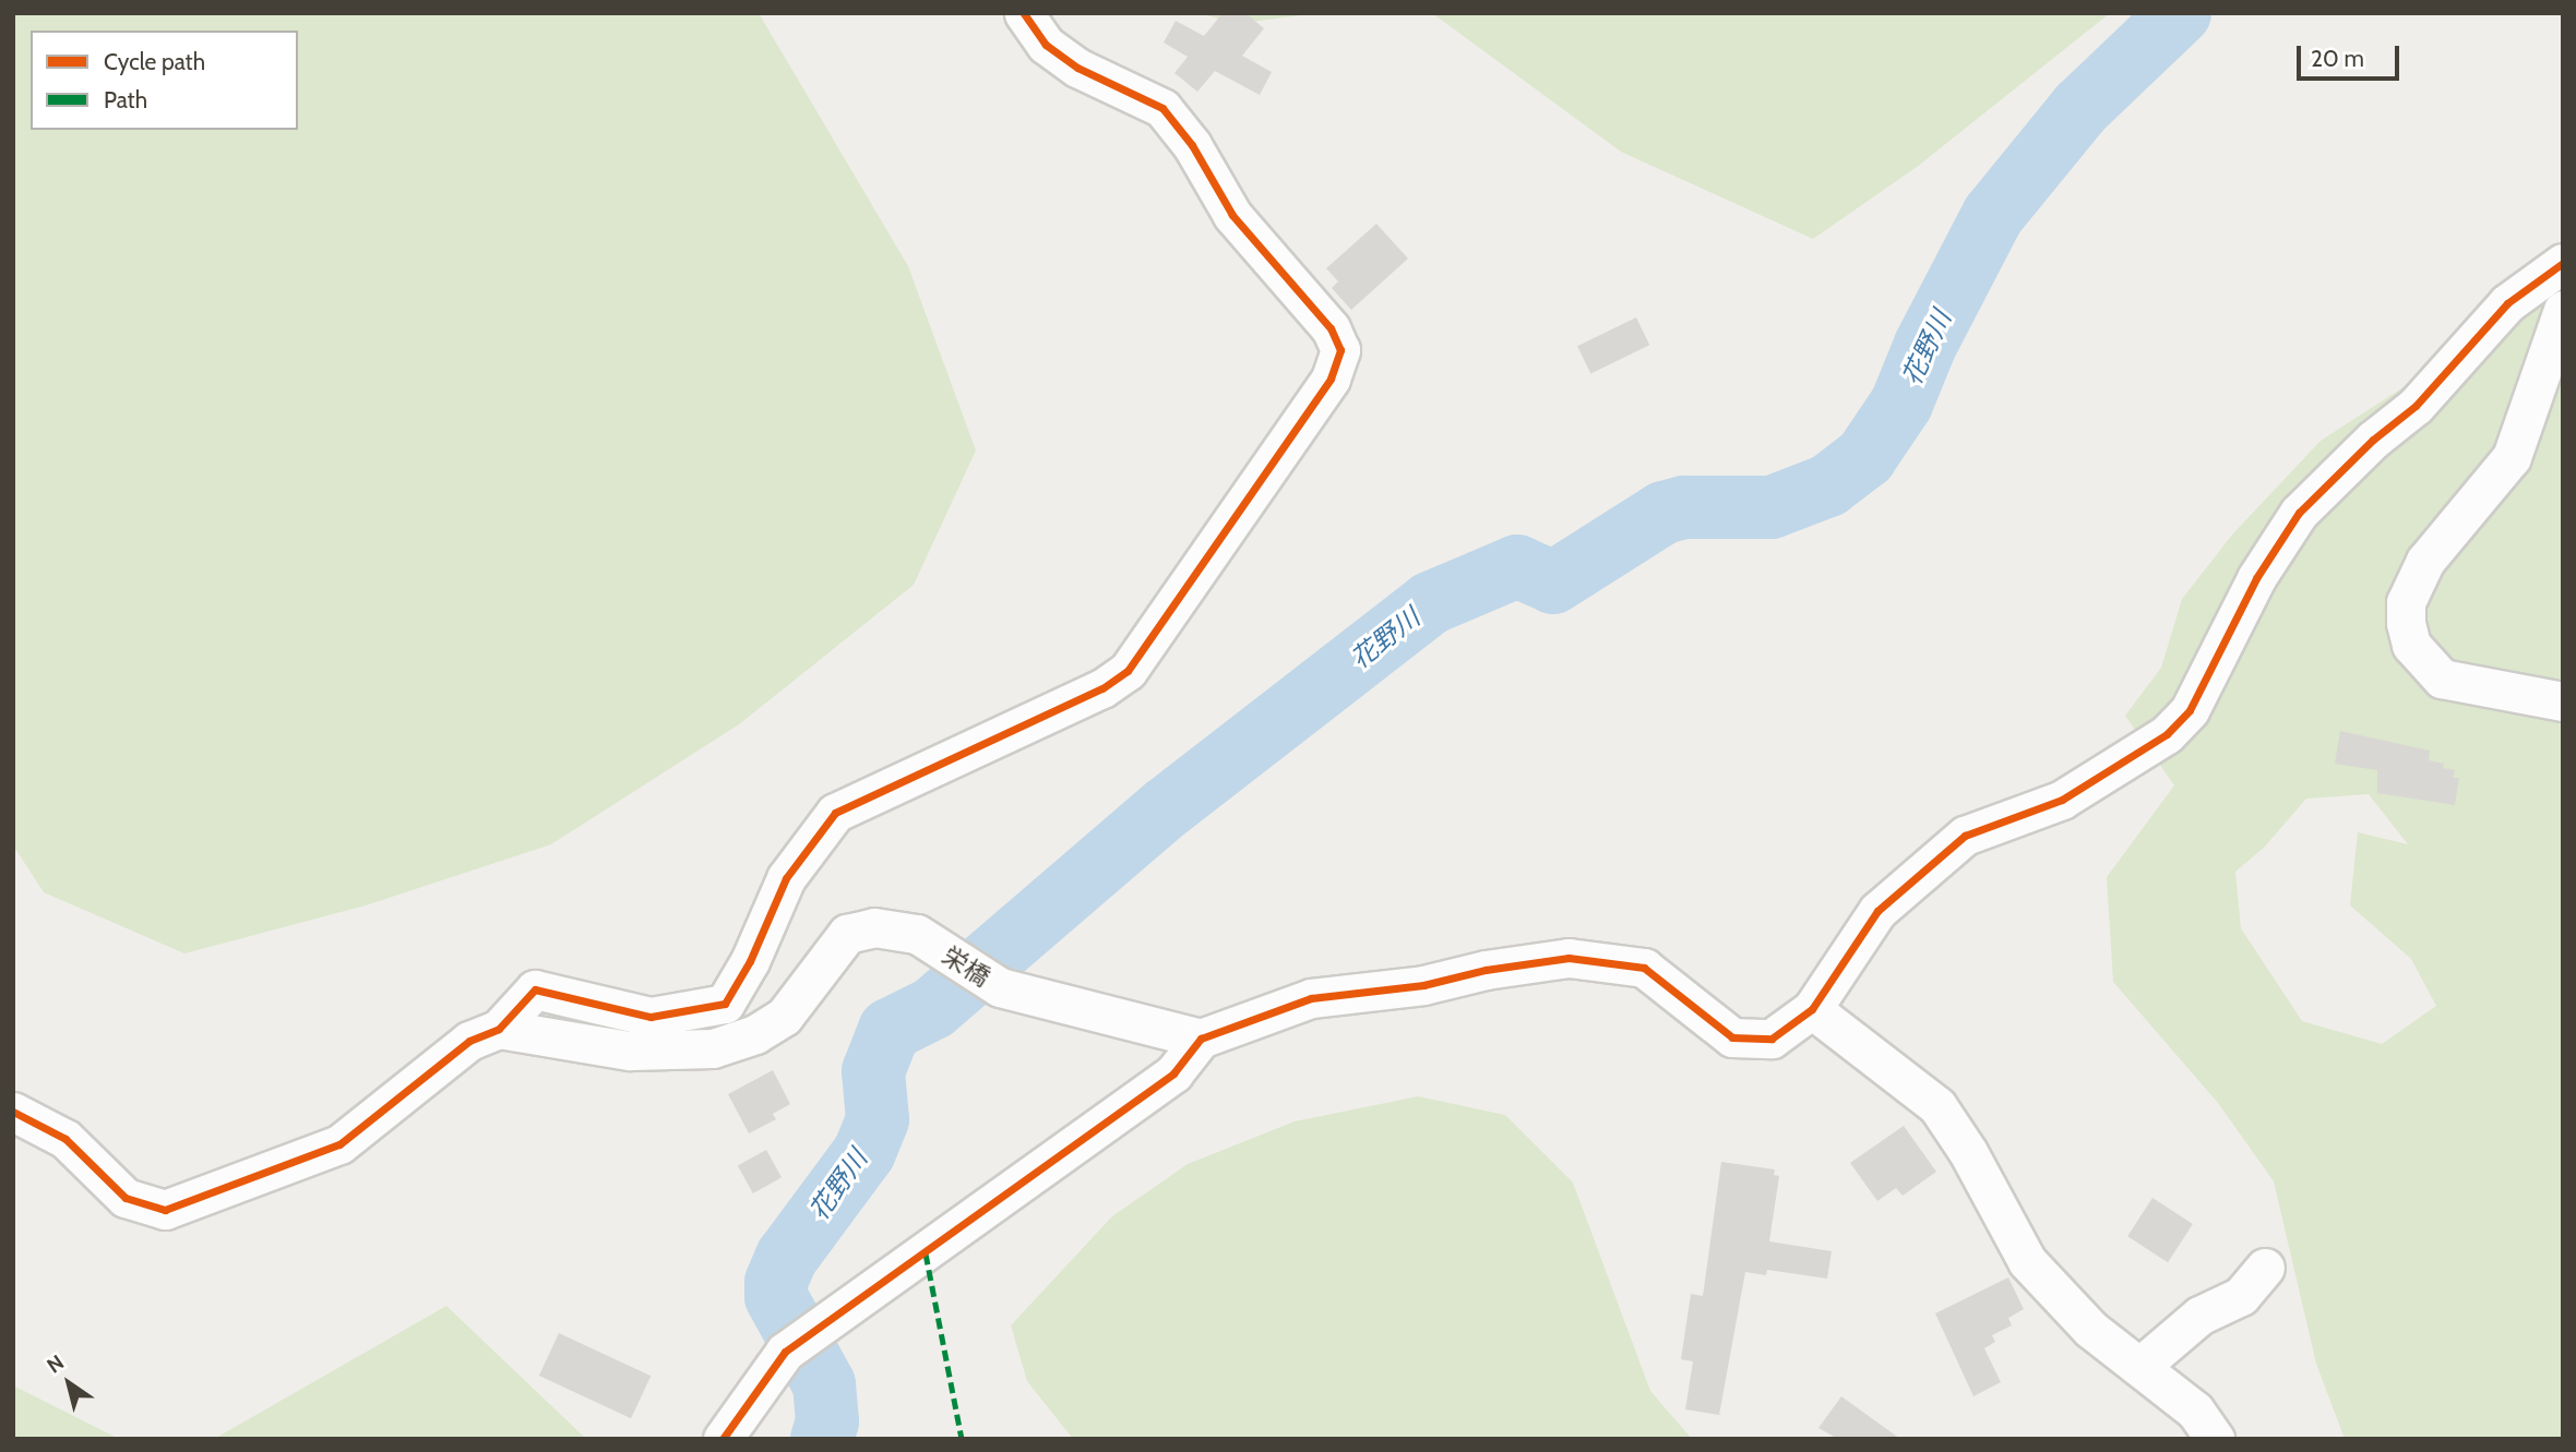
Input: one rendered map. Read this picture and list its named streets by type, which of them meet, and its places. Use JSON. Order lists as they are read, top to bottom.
{
  "streets": {
    "street": ["栄橋"]
  },
  "water": ["花野川"],
  "legend": ["Cycle path", "Path"],
  "scale_bar": "20 m",
  "north": "top left"
}
